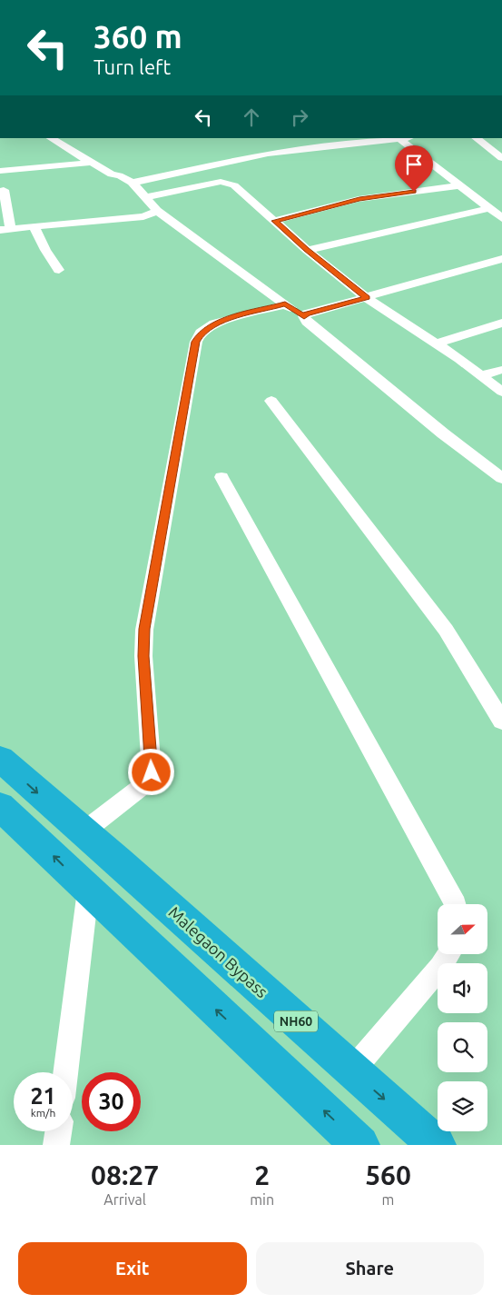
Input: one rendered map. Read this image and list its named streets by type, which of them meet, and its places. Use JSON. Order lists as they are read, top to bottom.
{
  "streets": {
    "highway": ["Malegaon Bypass", "NH60"]
  },
  "north": "right",
  "page": {
    "turn": ["360 m", "Turn left"],
    "speed": "21 km/h",
    "limit": "30",
    "eta": [
      "08:27",
      "Arrival",
      "2",
      "min",
      "560",
      "m"
    ],
    "buttons": ["Exit", "Share"]
  }
}
